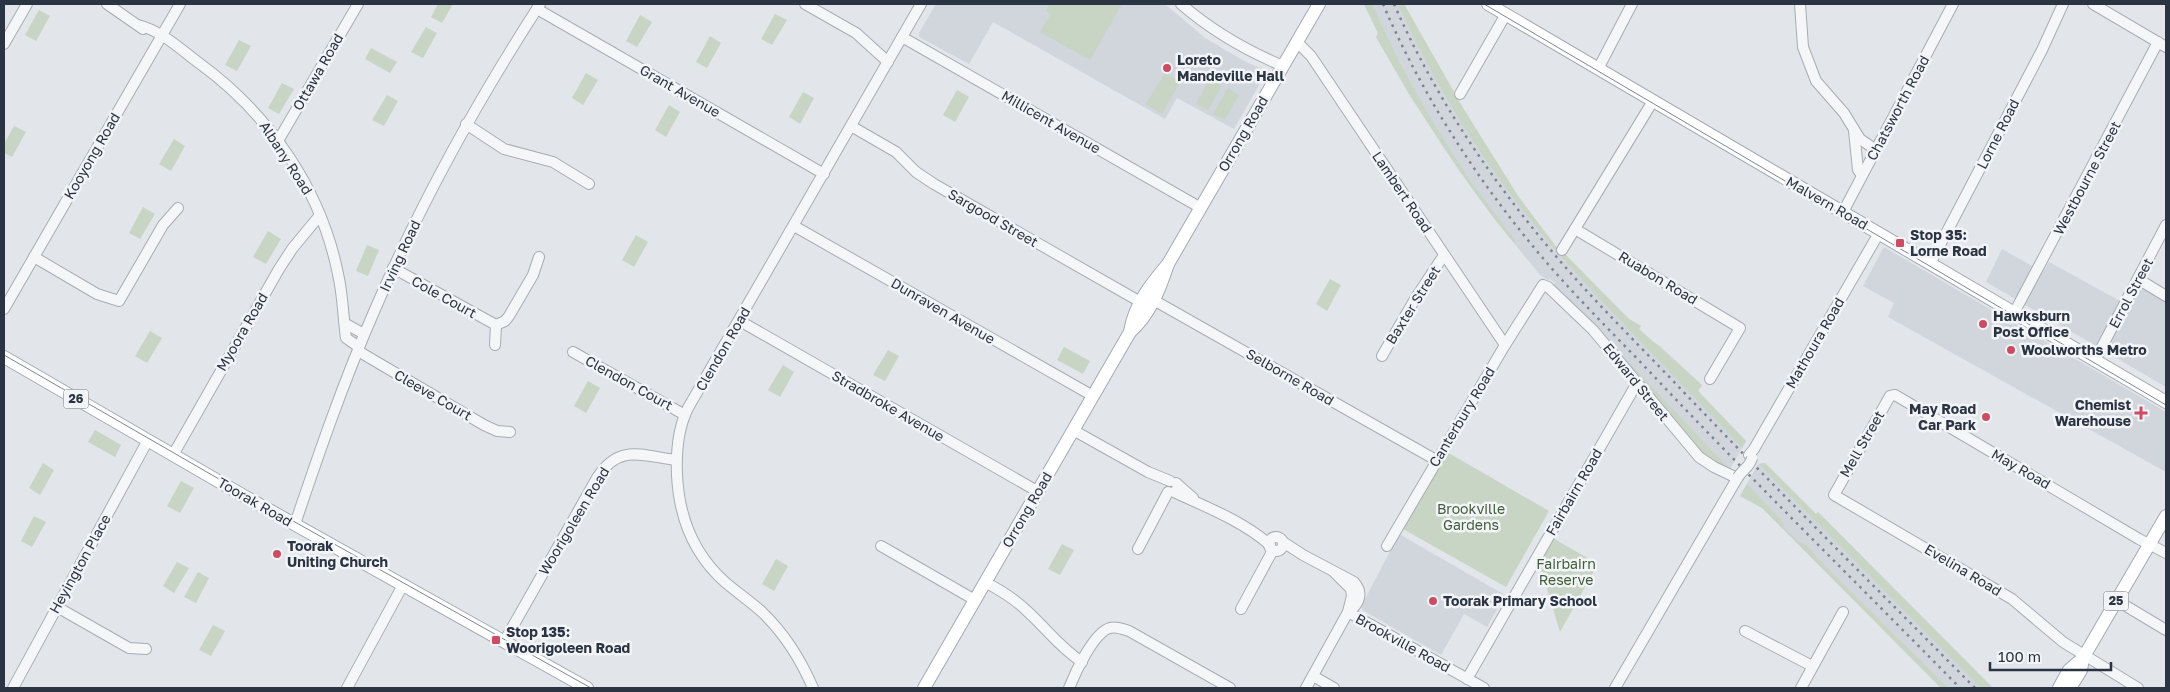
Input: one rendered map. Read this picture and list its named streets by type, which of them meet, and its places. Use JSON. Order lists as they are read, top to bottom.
{
  "streets": {
    "main road": [
      "Orrong Road",
      "Malvern Road",
      "26",
      "Toorak Road",
      "25"
    ],
    "street": [
      "Ottawa Road",
      "Grant Avenue",
      "Chatsworth Road",
      "Millicent Avenue",
      "Lorne Road",
      "Kooyong Road",
      "Albany Road",
      "Westbourne Street",
      "Lambert Road",
      "Sargood Street",
      "Irving Road",
      "Ruabon Road",
      "Errol Street",
      "Cole Court",
      "Baxter Street",
      "Dunraven Avenue",
      "Myoora Road",
      "Mathoura Road",
      "Clendon Road",
      "Selborne Road",
      "Edward Street",
      "Clendon Court",
      "Cleeve Court",
      "Stradbroke Avenue",
      "Canterbury Road",
      "Mell Street",
      "May Road",
      "Fairbairn Road",
      "Woorigoleen Road",
      "Heyington Place",
      "Evelina Road",
      "Brookville Road"
    ]
  },
  "crossings": [
    ["Ottawa Road", "Albany Road"],
    ["Grant Avenue", "Irving Road"],
    ["Grant Avenue", "Clendon Road"],
    ["Chatsworth Road", "Malvern Road"],
    ["Millicent Avenue", "Orrong Road"],
    ["Millicent Avenue", "Clendon Road"],
    ["Orrong Road", "Lambert Road"],
    ["Orrong Road", "Sargood Street"],
    ["Orrong Road", "Dunraven Avenue"],
    ["Orrong Road", "Selborne Road"],
    ["Orrong Road", "Stradbroke Avenue"],
    ["Lorne Road", "Malvern Road"],
    ["Kooyong Road", "Albany Road"],
    ["Albany Road", "Irving Road"],
    ["Albany Road", "Myoora Road"],
    ["Albany Road", "Cleeve Court"],
    ["Westbourne Street", "Malvern Road"],
    ["Lambert Road", "Baxter Street"],
    ["Lambert Road", "Canterbury Road"],
    ["Malvern Road", "Errol Street"],
    ["Malvern Road", "Mathoura Road"],
    ["Sargood Street", "Clendon Road"],
    ["Sargood Street", "Selborne Road"],
    ["Irving Road", "Cole Court"],
    ["Irving Road", "Cleeve Court"],
    ["Irving Road", "Toorak Road"],
    ["Dunraven Avenue", "Clendon Road"],
    ["Myoora Road", "Toorak Road"],
    ["Mathoura Road", "Edward Street"],
    ["Clendon Road", "Clendon Court"],
    ["Clendon Road", "Stradbroke Avenue"],
    ["Clendon Road", "Woorigoleen Road"],
    ["Selborne Road", "Canterbury Road"],
    ["Edward Street", "Canterbury Road"],
    ["Edward Street", "Fairbairn Road"],
    ["Mell Street", "May Road"],
    ["Mell Street", "Evelina Road"],
    ["May Road", "25"],
    ["Fairbairn Road", "Brookville Road"],
    ["Toorak Road", "Woorigoleen Road"],
    ["Toorak Road", "Heyington Place"],
    ["Evelina Road", "25"]
  ],
  "parks": ["Brookville Gardens", "Fairbairn Reserve"],
  "places": {
    "other": [
      "Loreto Mandeville Hall",
      "Hawksburn Post Office",
      "Woolworths Metro",
      "May Road Car Park",
      "Toorak Uniting Church",
      "Toorak Primary School"
    ],
    "transit": ["Stop 35: Lorne Road", "Stop 135: Woorigoleen Road"],
    "health": ["Chemist Warehouse"]
  },
  "scale_bar": "100 m"
}
